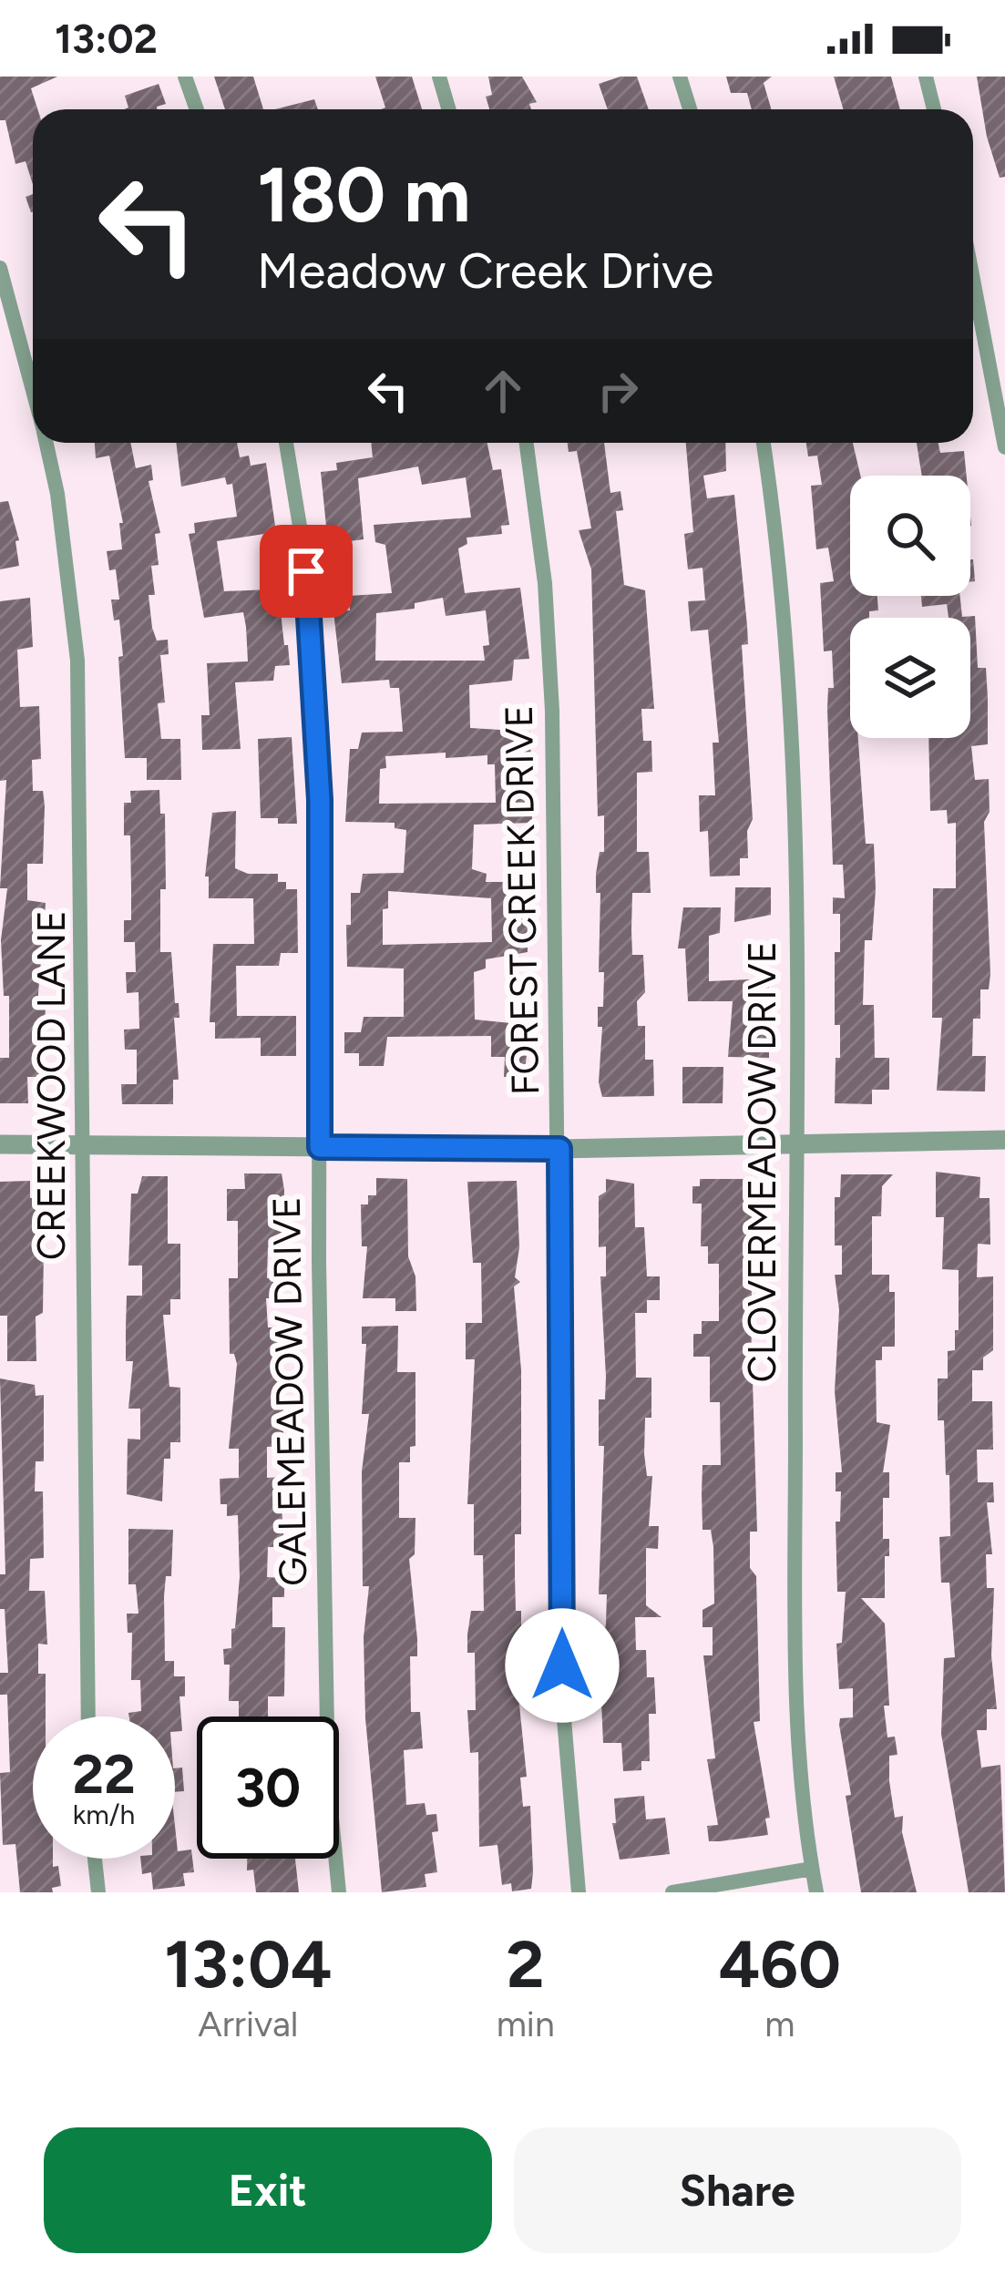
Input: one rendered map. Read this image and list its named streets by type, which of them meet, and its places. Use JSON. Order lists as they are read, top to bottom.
{
  "streets": {
    "street": [
      "FOREST CREEK DRIVE",
      "CREEKWOOD LANE",
      "CLOVERMEADOW DRIVE",
      "GALEMEADOW DRIVE"
    ]
  },
  "page": {
    "status": "13:02",
    "turn": ["180 m", "Meadow Creek Drive"],
    "speed": "22 km/h",
    "limit": "30",
    "eta": [
      "13:04",
      "Arrival",
      "2",
      "min",
      "460",
      "m"
    ],
    "buttons": ["Exit", "Share"]
  }
}
